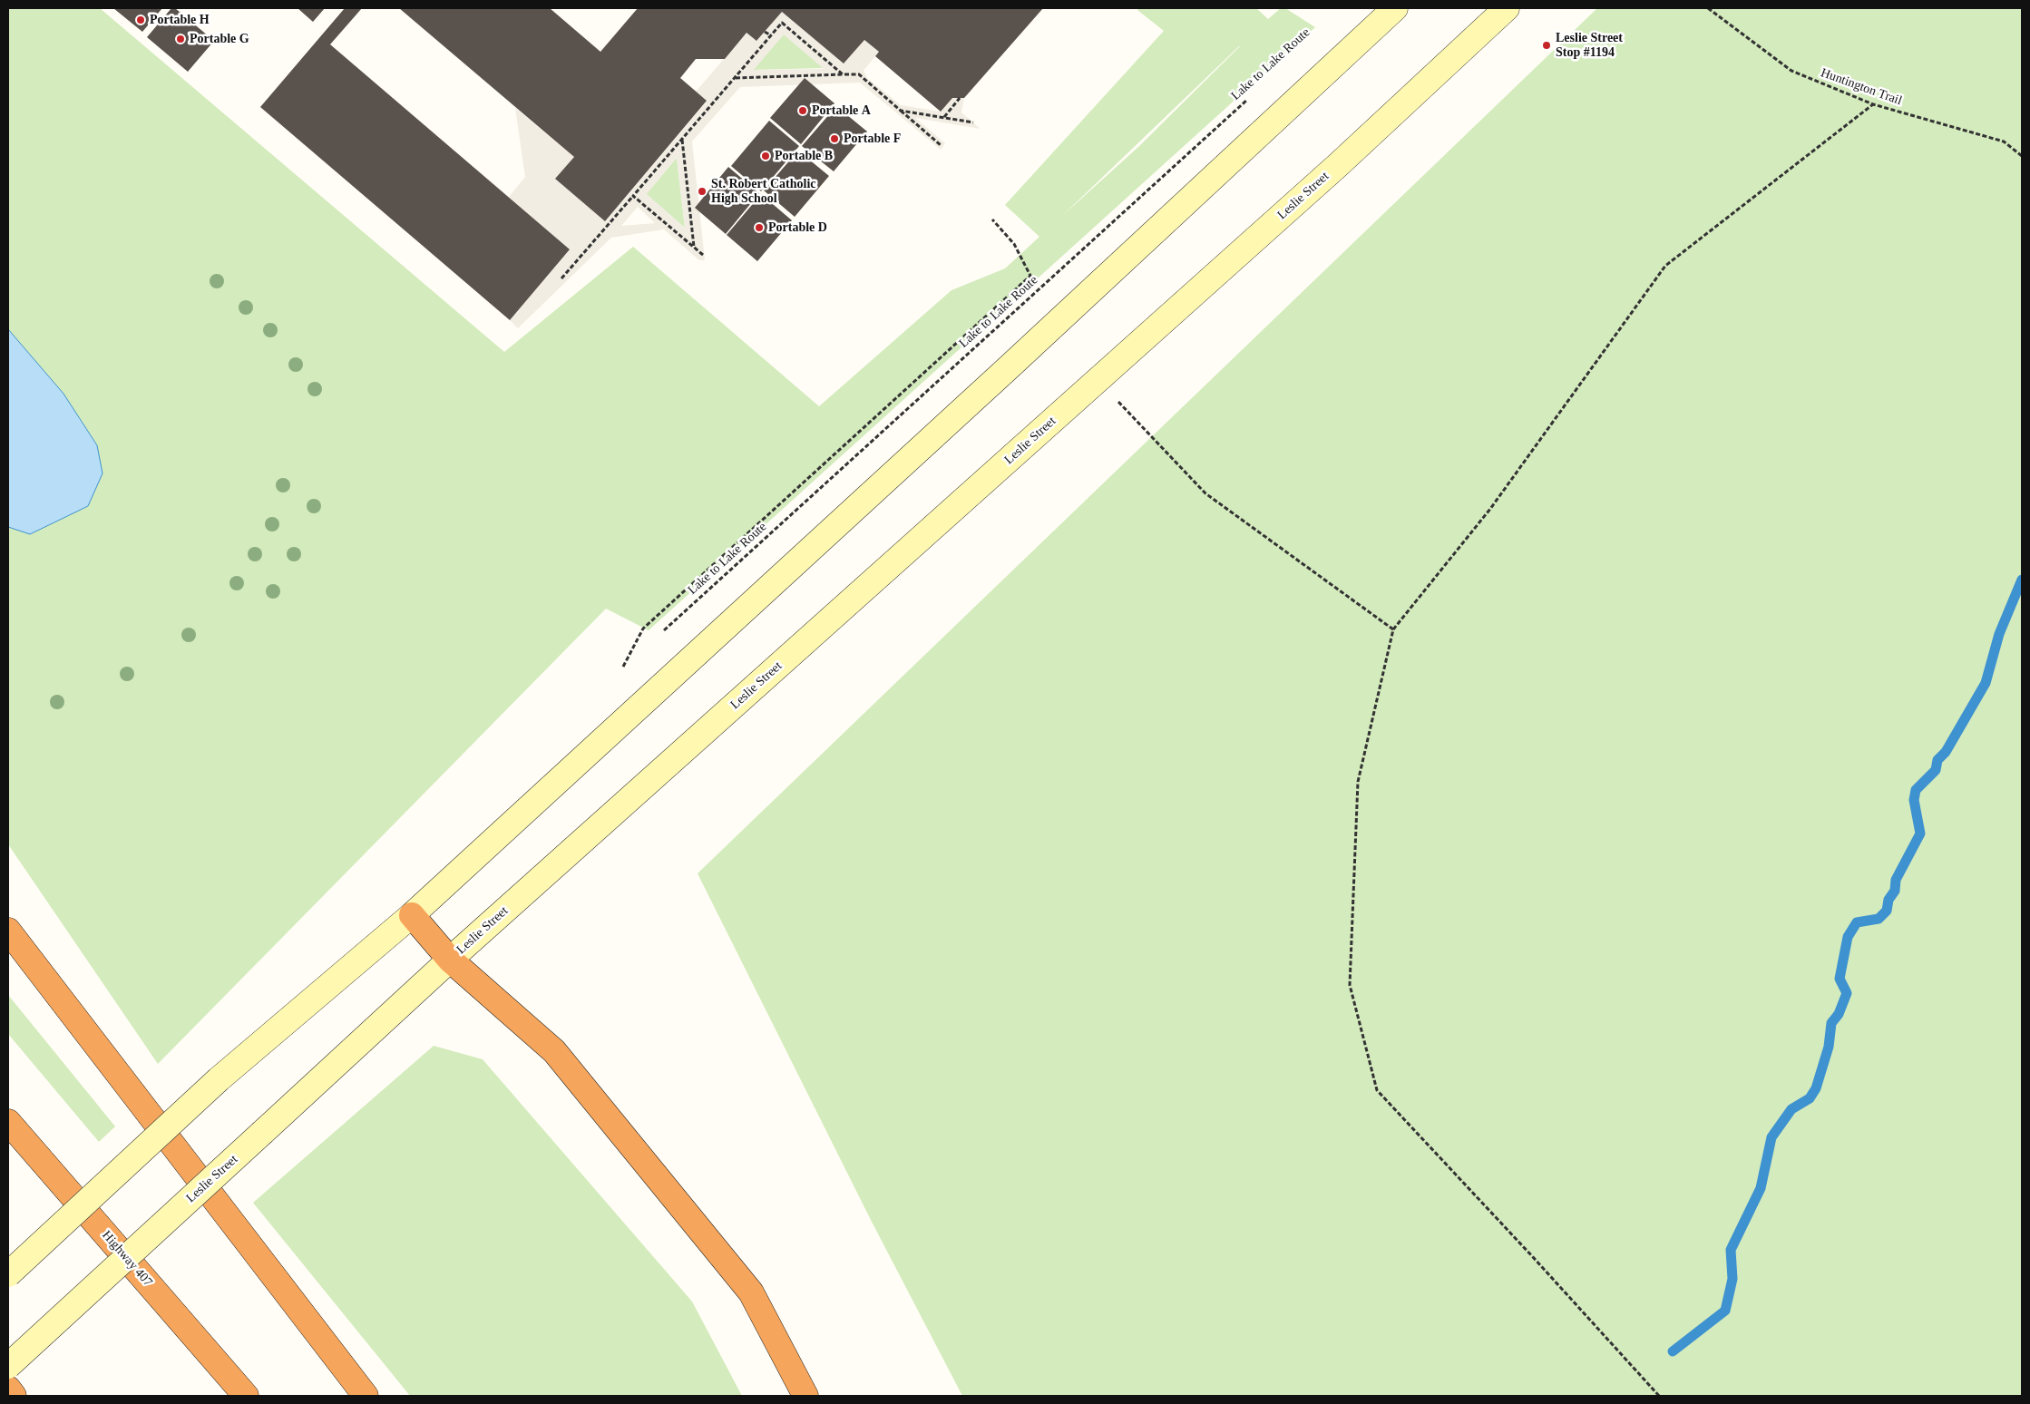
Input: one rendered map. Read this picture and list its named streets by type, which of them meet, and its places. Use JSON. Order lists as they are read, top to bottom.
{
  "streets": {
    "highway": ["Highway 407"],
    "main road": ["Leslie Street"],
    "path": ["Lake to Lake Route", "Huntington Trail"]
  },
  "places": [
    "Portable H",
    "Portable G",
    "Leslie Street Stop #1194",
    "Portable A",
    "Portable F",
    "Portable B",
    "St. Robert Catholic High School",
    "Portable D"
  ]
}
